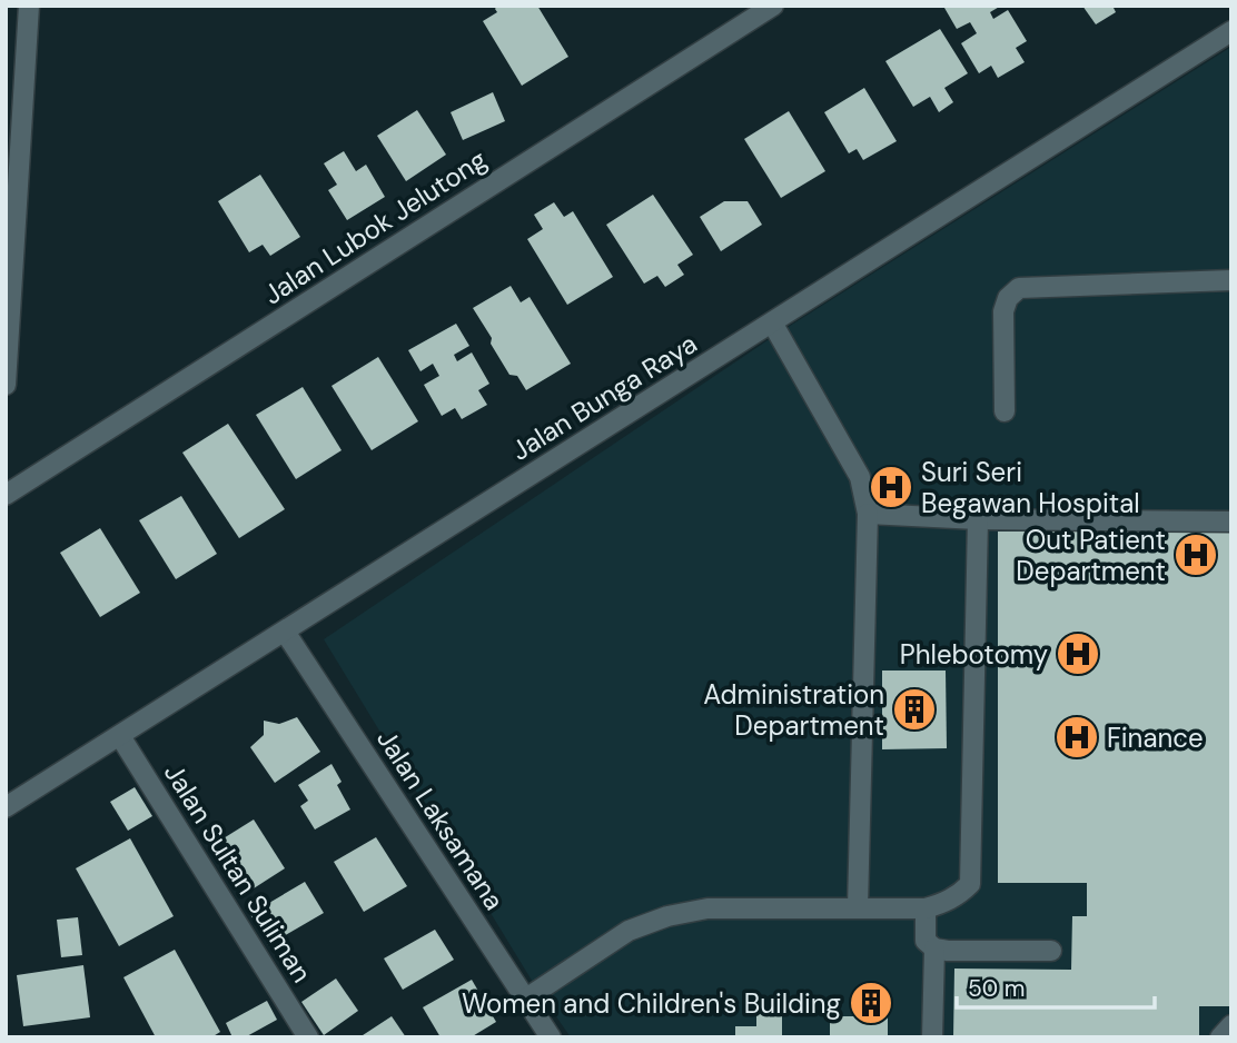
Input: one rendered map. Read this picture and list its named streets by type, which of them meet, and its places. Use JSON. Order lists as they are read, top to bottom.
{
  "streets": {
    "street": [
      "Jalan Lubok Jelutong",
      "Jalan Bunga Raya",
      "Jalan Laksamana",
      "Jalan Sultan Suliman"
    ]
  },
  "crossings": [
    ["Jalan Bunga Raya", "Jalan Laksamana"],
    ["Jalan Bunga Raya", "Jalan Sultan Suliman"]
  ],
  "places": {
    "hospital": [
      "Suri Seri Begawan Hospital",
      "Out Patient Department",
      "Phlebotomy",
      "Finance"
    ],
    "building": ["Administration Department", "Women and Children's Building"]
  },
  "scale_bar": "50 m"
}
